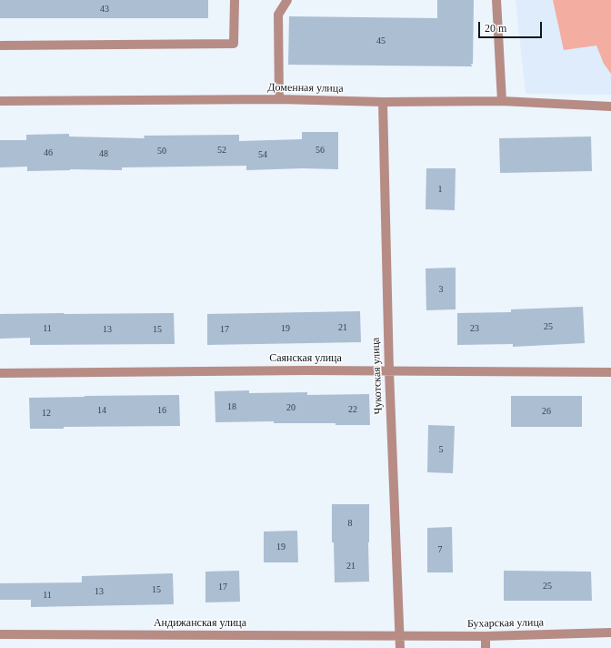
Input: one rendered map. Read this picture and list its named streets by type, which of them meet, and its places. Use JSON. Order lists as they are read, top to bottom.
{
  "streets": {
    "street": [
      "Доменная улица",
      "Саянская улица",
      "Чукотская улица",
      "Андижанская улица",
      "Бухарская улица"
    ]
  },
  "crossings": [
    ["Доменная улица", "Чукотская улица"],
    ["Саянская улица", "Чукотская улица"],
    ["Чукотская улица", "Андижанская улица"],
    ["Чукотская улица", "Бухарская улица"],
    ["Андижанская улица", "Бухарская улица"]
  ],
  "house_numbers": [
    "43",
    "45",
    "52",
    "56",
    "50",
    "46",
    "48",
    "54",
    "1",
    "3",
    "25",
    "21",
    "11",
    "19",
    "23",
    "13",
    "15",
    "17",
    "18",
    "20",
    "22",
    "14",
    "16",
    "26",
    "12",
    "5",
    "8",
    "19",
    "7",
    "21",
    "25",
    "17",
    "15",
    "13",
    "11"
  ],
  "scale_bar": "20 m"
}
